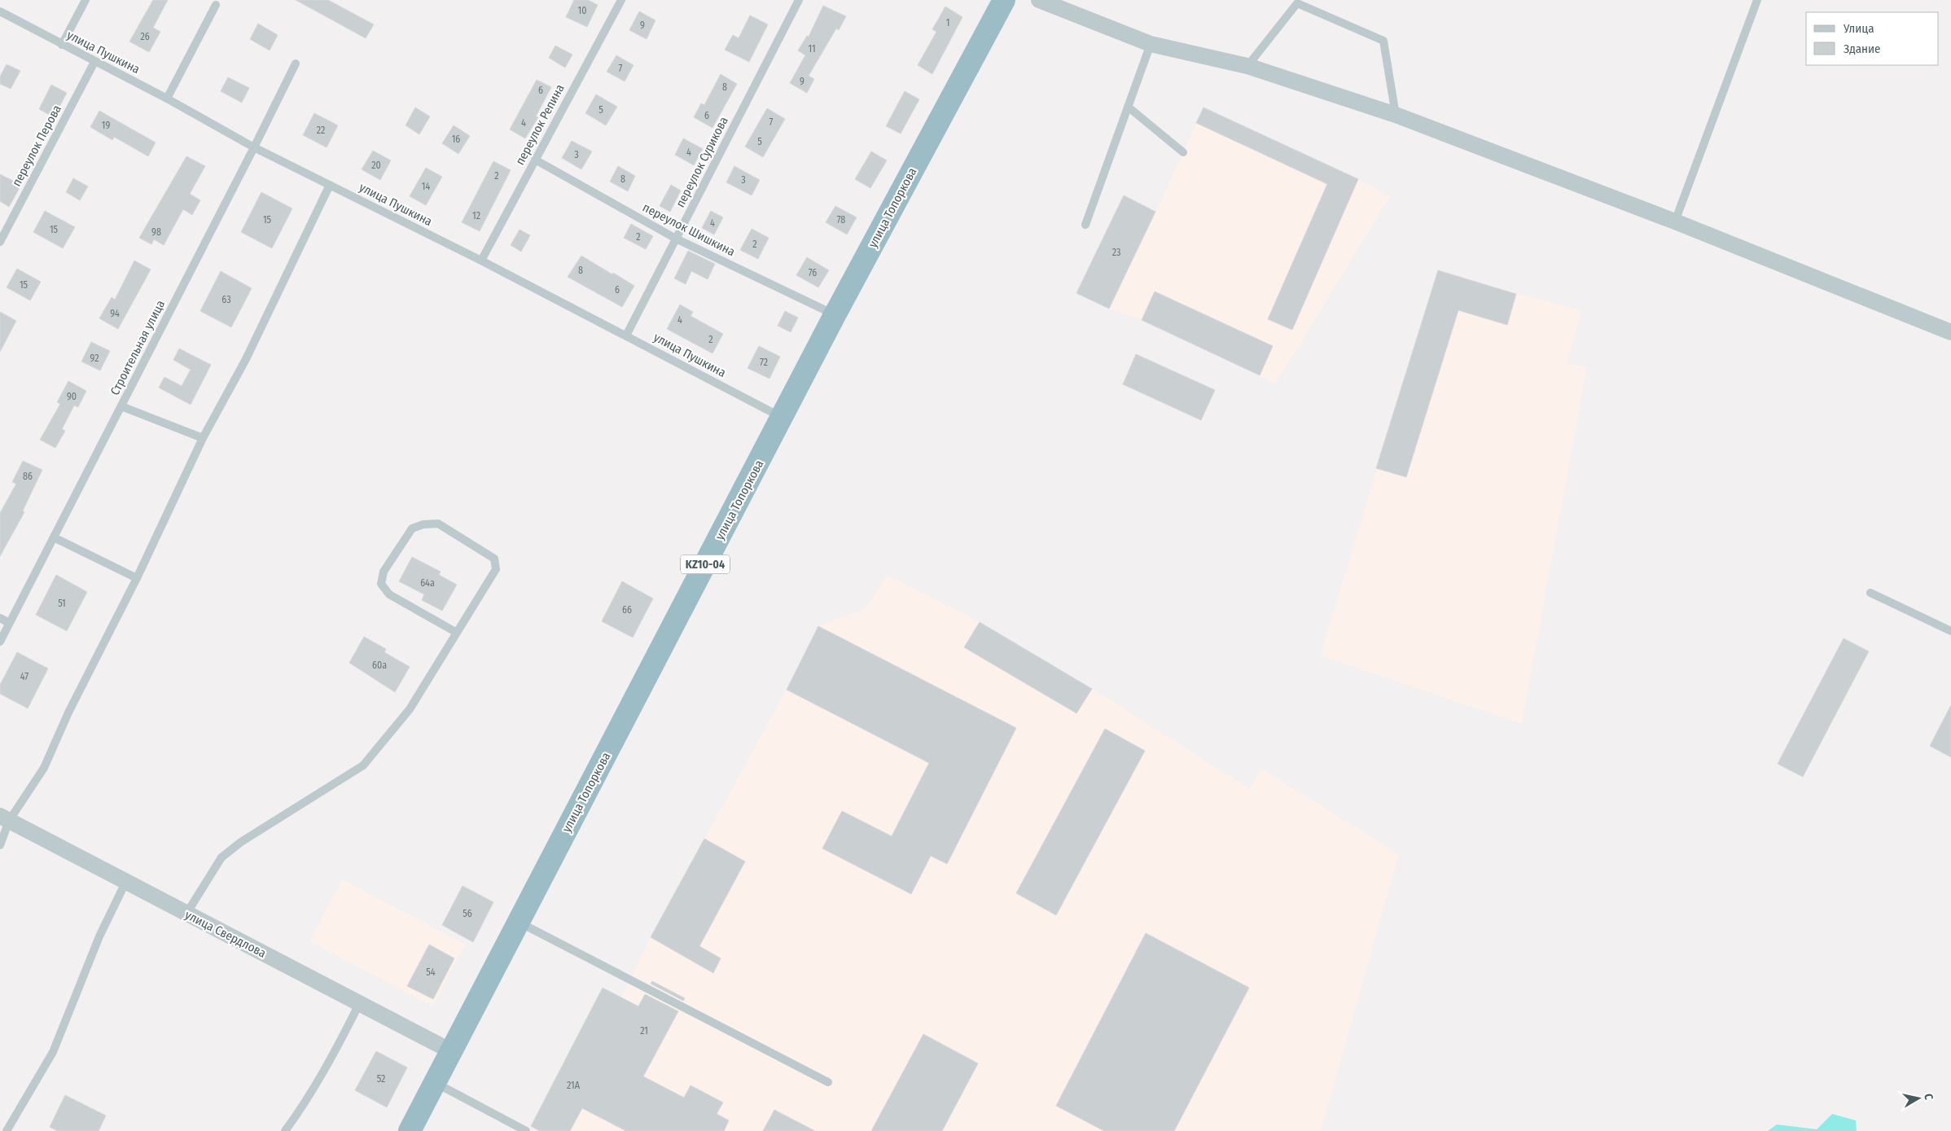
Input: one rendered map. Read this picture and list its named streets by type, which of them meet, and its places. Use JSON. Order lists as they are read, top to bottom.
{
  "streets": {
    "highway": ["улица Топоркова", "KZ10-04"],
    "street": ["улица Свердлова"],
    "lane": [
      "улица Пушкина",
      "переулок Репина",
      "переулок Перова",
      "переулок Сурикова",
      "переулок Шишкина",
      "Строительная улица"
    ]
  },
  "crossings": [
    ["улица Пушкина", "переулок Репина"],
    ["улица Пушкина", "переулок Перова"],
    ["улица Пушкина", "переулок Сурикова"],
    ["улица Пушкина", "улица Топоркова"],
    ["улица Пушкина", "Строительная улица"],
    ["переулок Репина", "переулок Шишкина"],
    ["переулок Сурикова", "переулок Шишкина"],
    ["улица Топоркова", "переулок Шишкина"],
    ["улица Топоркова", "улица Свердлова"]
  ],
  "house_numbers": [
    "10",
    "1",
    "9",
    "26",
    "11",
    "7",
    "9",
    "8",
    "6",
    "5",
    "6",
    "7",
    "4",
    "19",
    "22",
    "16",
    "5",
    "4",
    "3",
    "20",
    "2",
    "8",
    "3",
    "14",
    "12",
    "15",
    "78",
    "4",
    "15",
    "98",
    "2",
    "2",
    "23",
    "8",
    "76",
    "15",
    "6",
    "63",
    "94",
    "4",
    "2",
    "92",
    "72",
    "90",
    "86",
    "64а",
    "51",
    "66",
    "60а",
    "47",
    "56",
    "54",
    "21",
    "52",
    "21А"
  ],
  "legend": ["Улица", "Здание"],
  "north": "right"
}
